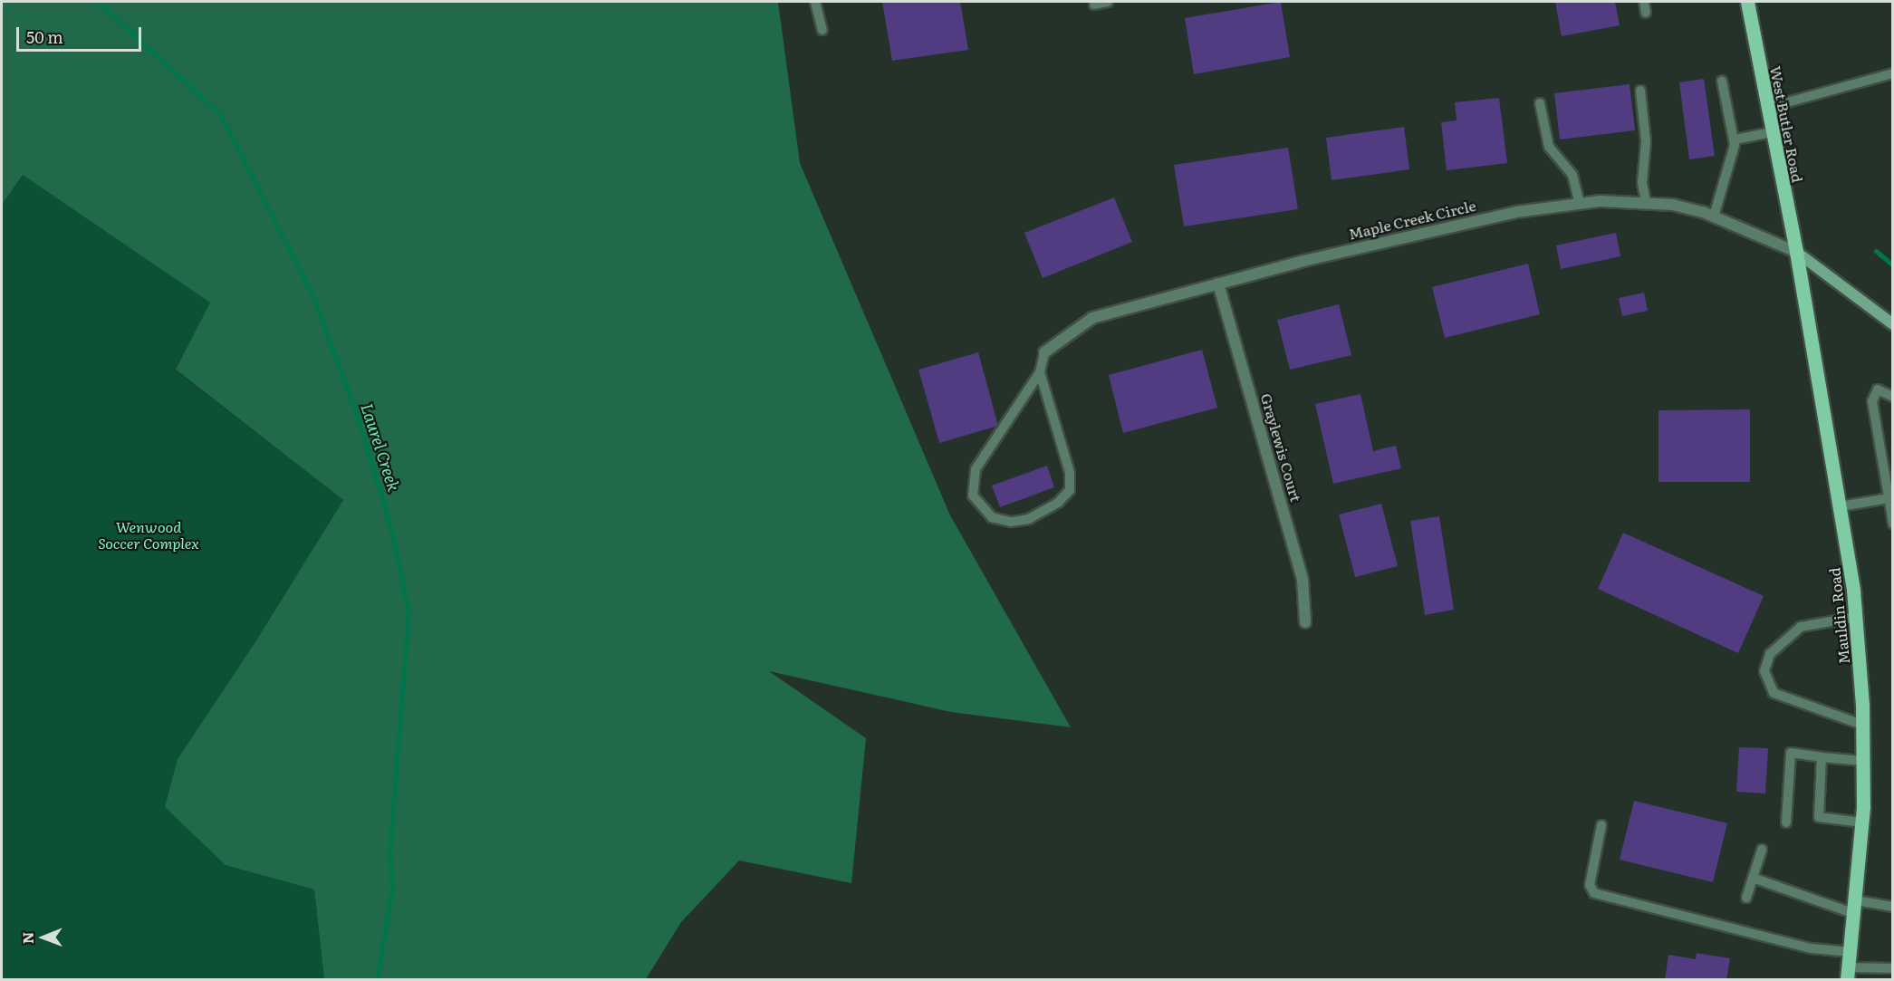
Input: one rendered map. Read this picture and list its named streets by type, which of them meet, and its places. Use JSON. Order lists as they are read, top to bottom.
{
  "streets": {
    "main road": ["West Butler Road", "Mauldin Road"],
    "street": ["Maple Creek Circle", "Graylewis Court"]
  },
  "crossings": [
    ["West Butler Road", "Maple Creek Circle"],
    ["West Butler Road", "Mauldin Road"],
    ["Maple Creek Circle", "Graylewis Court"],
    ["Maple Creek Circle", "Mauldin Road"]
  ],
  "water": ["Laurel Creek"],
  "parks": ["Wenwood Soccer Complex"],
  "scale_bar": "50 m",
  "north": "left"
}
